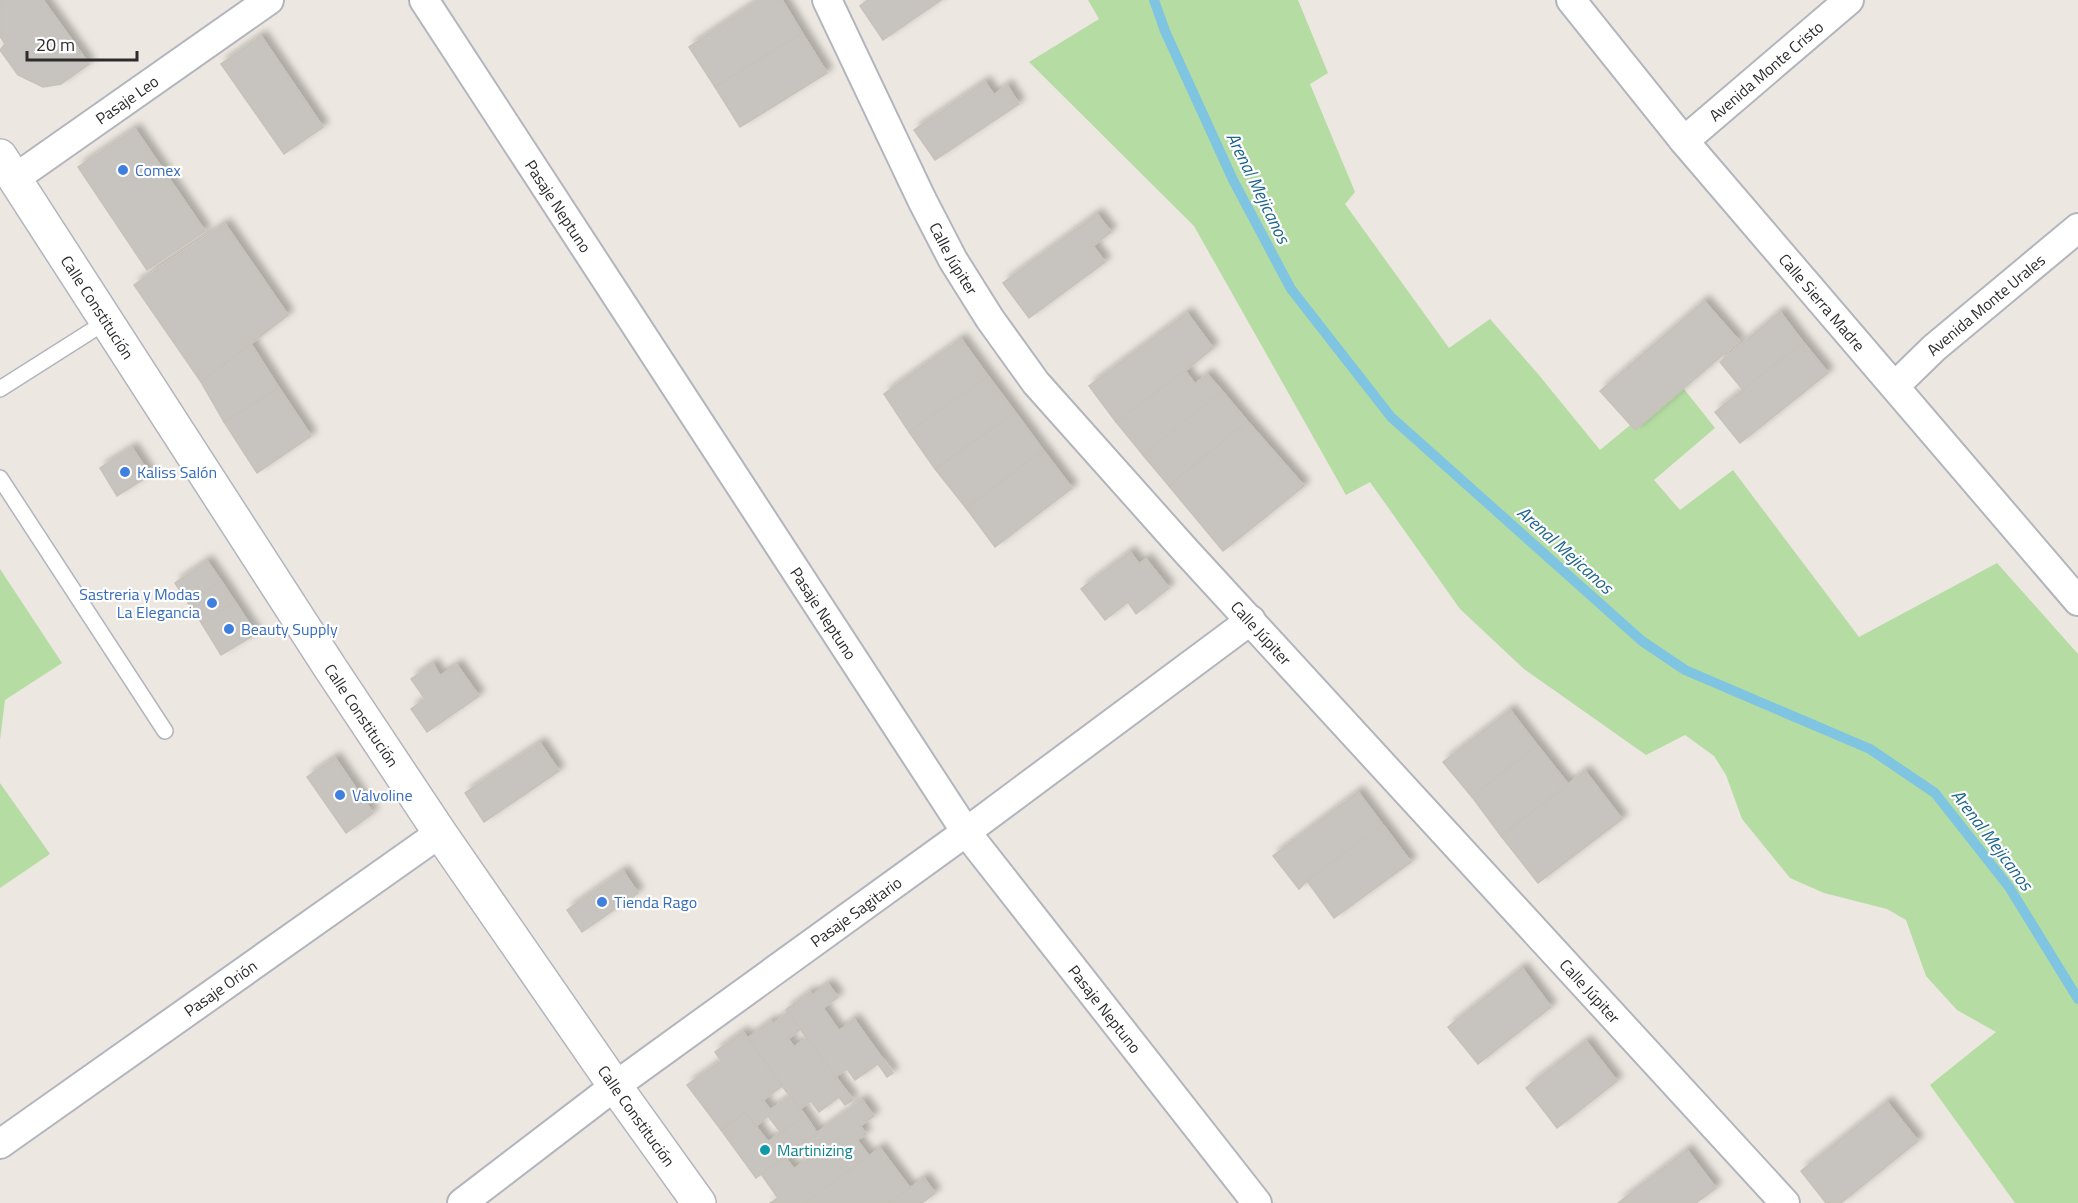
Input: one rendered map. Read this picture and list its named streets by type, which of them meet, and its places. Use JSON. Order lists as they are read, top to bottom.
{
  "streets": {
    "main road": ["Calle Constitución"],
    "street": [
      "Avenida Monte Cristo",
      "Pasaje Leo",
      "Pasaje Neptuno",
      "Calle Júpiter",
      "Calle Sierra Madre",
      "Avenida Monte Urales",
      "Pasaje Sagitario",
      "Pasaje Orión"
    ]
  },
  "crossings": [
    ["Avenida Monte Cristo", "Calle Sierra Madre"],
    ["Pasaje Leo", "Calle Constitución"],
    ["Pasaje Neptuno", "Pasaje Sagitario"],
    ["Calle Júpiter", "Pasaje Sagitario"],
    ["Calle Sierra Madre", "Avenida Monte Urales"],
    ["Calle Constitución", "Pasaje Sagitario"],
    ["Calle Constitución", "Pasaje Orión"]
  ],
  "water": ["Arenal Mejicanos"],
  "places": [
    "Comex",
    "Kaliss Salón",
    "Sastreria y Modas La Elegancia",
    "Beauty Supply",
    "Valvoline",
    "Tienda Rago",
    "Martinizing"
  ],
  "scale_bar": "20 m"
}
